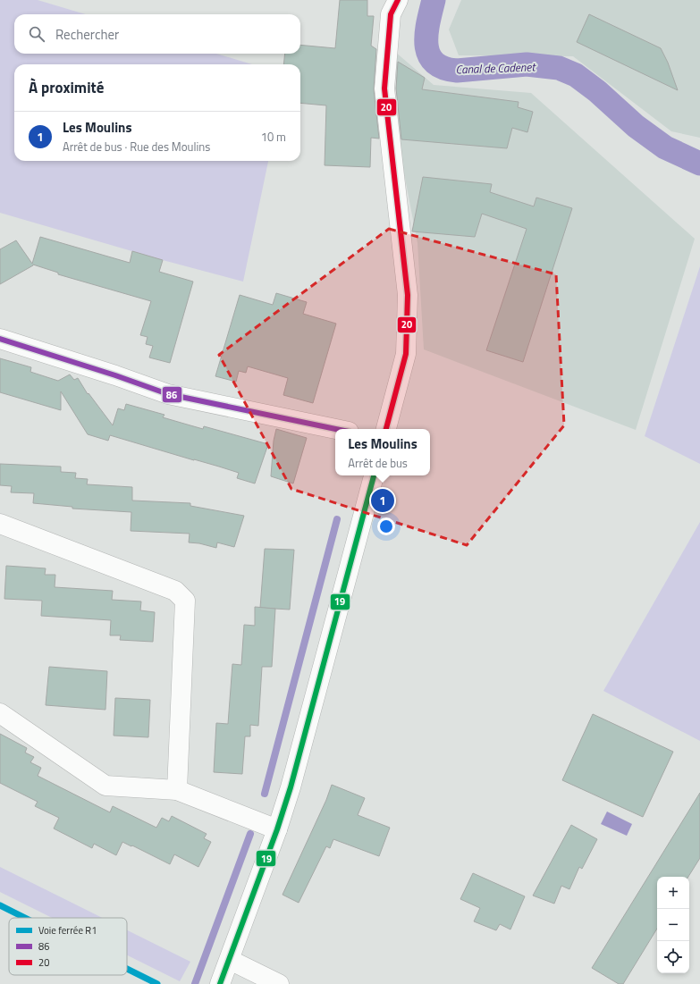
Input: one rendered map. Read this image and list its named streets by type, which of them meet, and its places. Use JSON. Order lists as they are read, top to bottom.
{
  "water": ["Canal de Cadenet"],
  "lines": [
    "transit line 20",
    "transit line 86",
    "transit line 19",
    "rail line R1"
  ],
  "legend": ["Voie ferrée R1", "86", "20"],
  "page": {
    "search": "Rechercher",
    "heading": "À proximité",
    "list": [
      {
        "mark": "1",
        "name": "Les Moulins",
        "note": "Arrêt de bus · Rue des Moulins",
        "value": "10 m"
      }
    ],
    "popup": ["Les Moulins", "Arrêt de bus"],
    "pins": "1",
    "map_buttons": ["+", "−"]
  }
}
